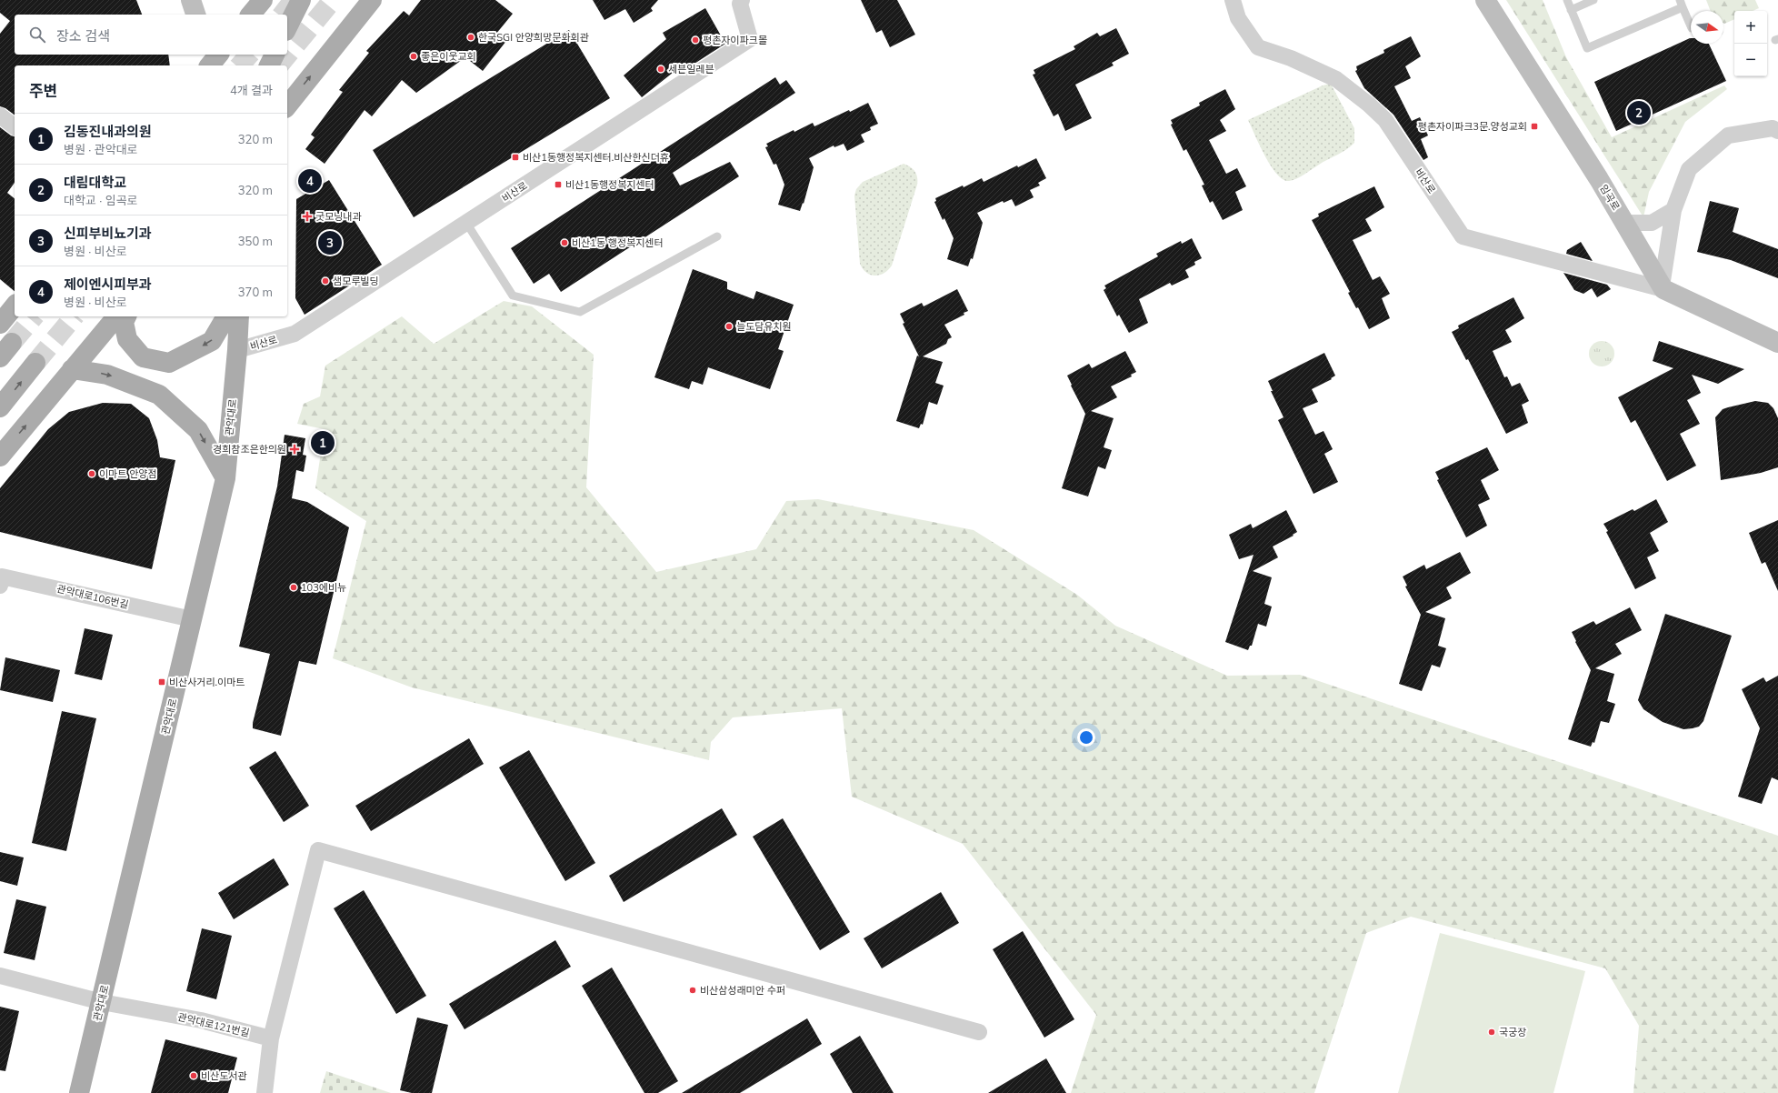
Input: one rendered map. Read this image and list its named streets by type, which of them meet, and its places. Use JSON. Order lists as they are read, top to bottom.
{
  "streets": {
    "main road": ["관악대로"],
    "street": [
      "비산로",
      "임곡로",
      "관악대로106번길",
      "관악대로121번길"
    ]
  },
  "crossings": [
    ["비산로", "임곡로"],
    ["비산로", "관악대로"],
    ["관악대로", "관악대로106번길"],
    ["관악대로", "관악대로121번길"]
  ],
  "places": {
    "other": [
      "한국SGI 안양희망문화회관",
      "평촌자이파크몰",
      "좋은이웃교회",
      "세븐일레븐",
      "비산1동 행정복지센터",
      "샘모루빌딩",
      "늘도담유치원",
      "이마트 안양점",
      "103에비뉴",
      "비산삼성래미안 수퍼",
      "국궁장",
      "비산도서관"
    ],
    "transit": [
      "평촌자이파크3문.양성교회",
      "비산1동행정복지센터.비산한신더휴",
      "비산1동행정복지센터",
      "비산사거리.이마트"
    ],
    "health": ["굿모닝내과", "경희참조은한의원"]
  },
  "north": "right",
  "page": {
    "map_buttons": ["+", "−"],
    "search": "장소 검색",
    "heading": ["주변", "4개 결과"],
    "pins": [
      "2",
      "4",
      "3",
      "1"
    ],
    "list": [
      {
        "mark": "1",
        "name": "김동진내과의원",
        "note": "병원 · 관악대로",
        "value": "320 m"
      },
      {
        "mark": "2",
        "name": "대림대학교",
        "note": "대학교 · 임곡로",
        "value": "320 m"
      },
      {
        "mark": "3",
        "name": "신피부비뇨기과",
        "note": "병원 · 비산로",
        "value": "350 m"
      },
      {
        "mark": "4",
        "name": "제이엔시피부과",
        "note": "병원 · 비산로",
        "value": "370 m"
      }
    ]
  }
}
